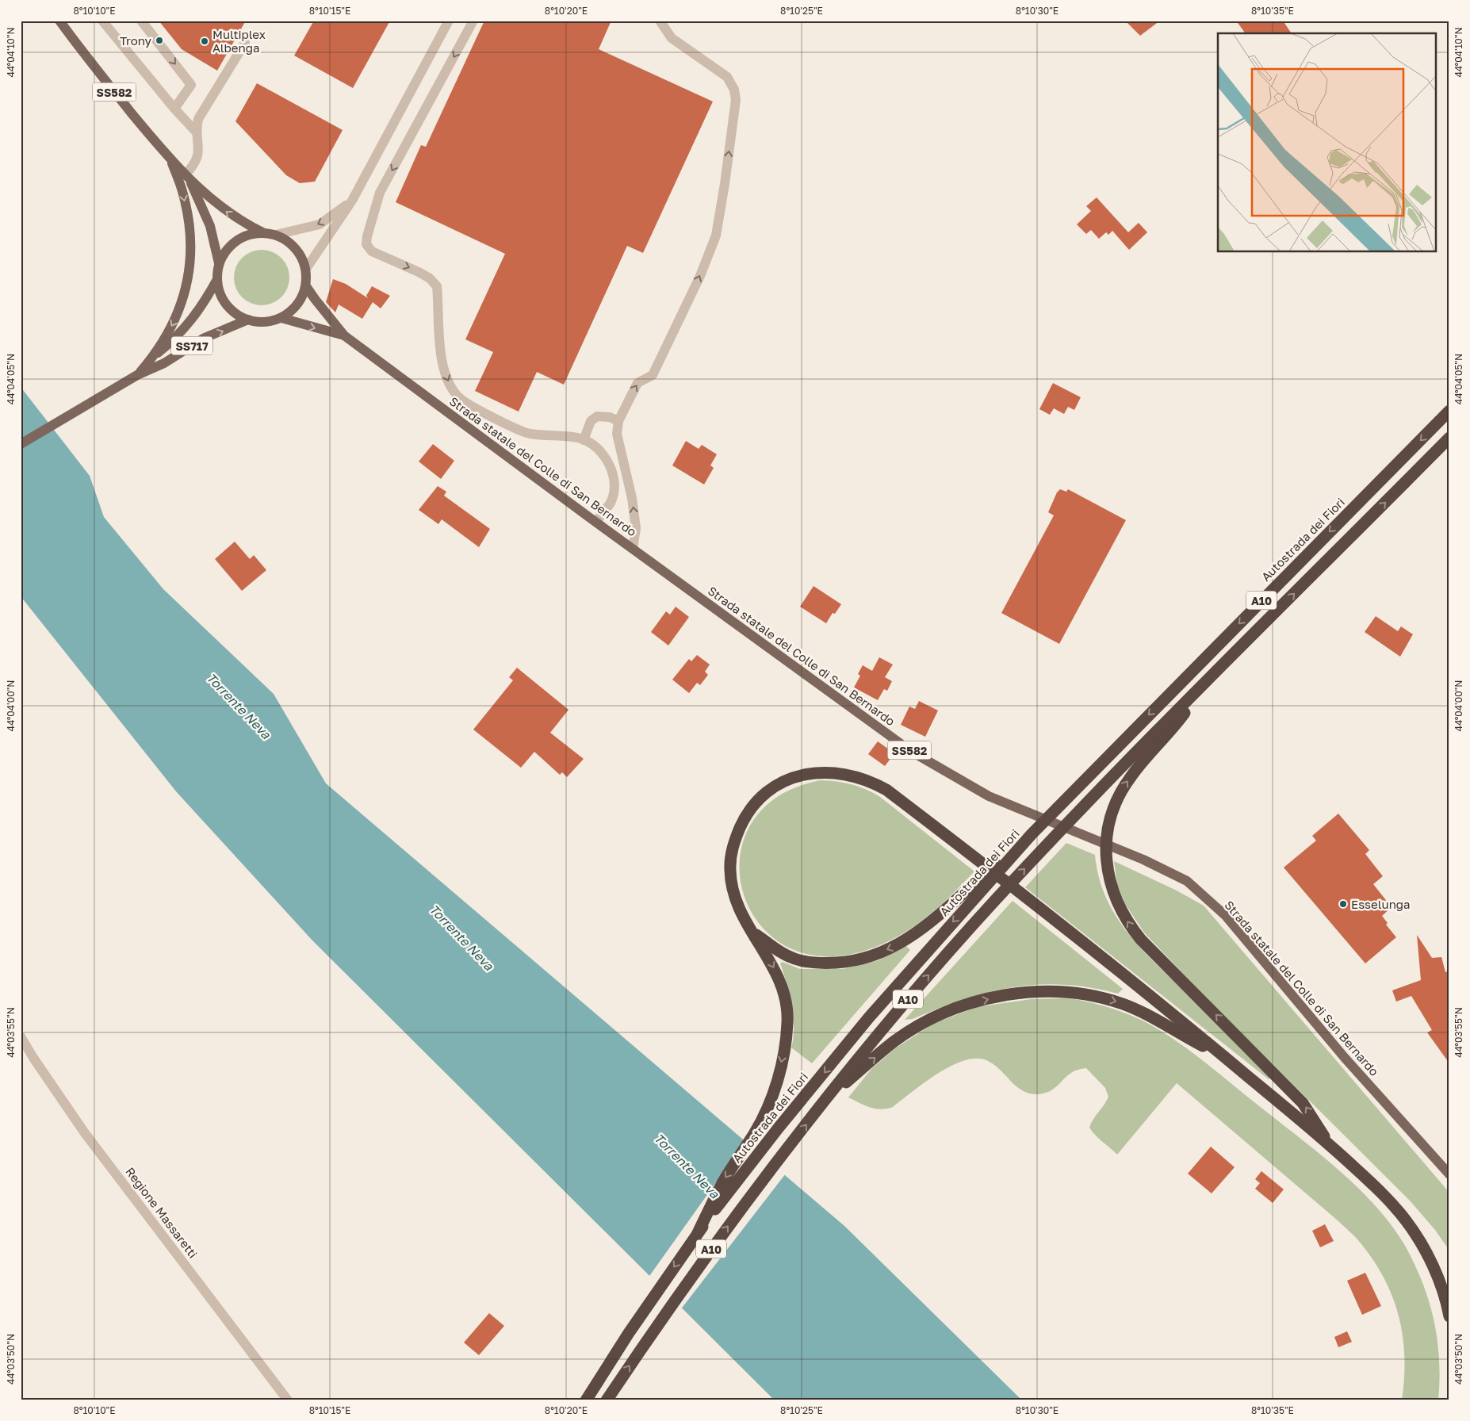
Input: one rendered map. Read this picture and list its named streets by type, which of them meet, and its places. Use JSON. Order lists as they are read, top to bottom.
{
  "streets": {
    "highway": ["Autostrada dei Fiori", "A10"],
    "main road": ["SS582", "SS717", "Strada statale del Colle di San Bernardo"],
    "street": ["Regione Massaretti"]
  },
  "crossings": [
    ["SS717", "Strada statale del Colle di San Bernardo"]
  ],
  "water": ["Torrente Neva"],
  "places": ["Trony", "Multiplex Albenga", "Esselunga"],
  "coordinates": [
    "8°10'10\"E",
    "8°10'15\"E",
    "8°10'20\"E",
    "8°10'25\"E",
    "8°10'30\"E",
    "8°10'35\"E",
    "44°04'10\"N",
    "44°04'05\"N",
    "44°04'00\"N",
    "44°03'55\"N",
    "44°03'50\"N"
  ]
}
